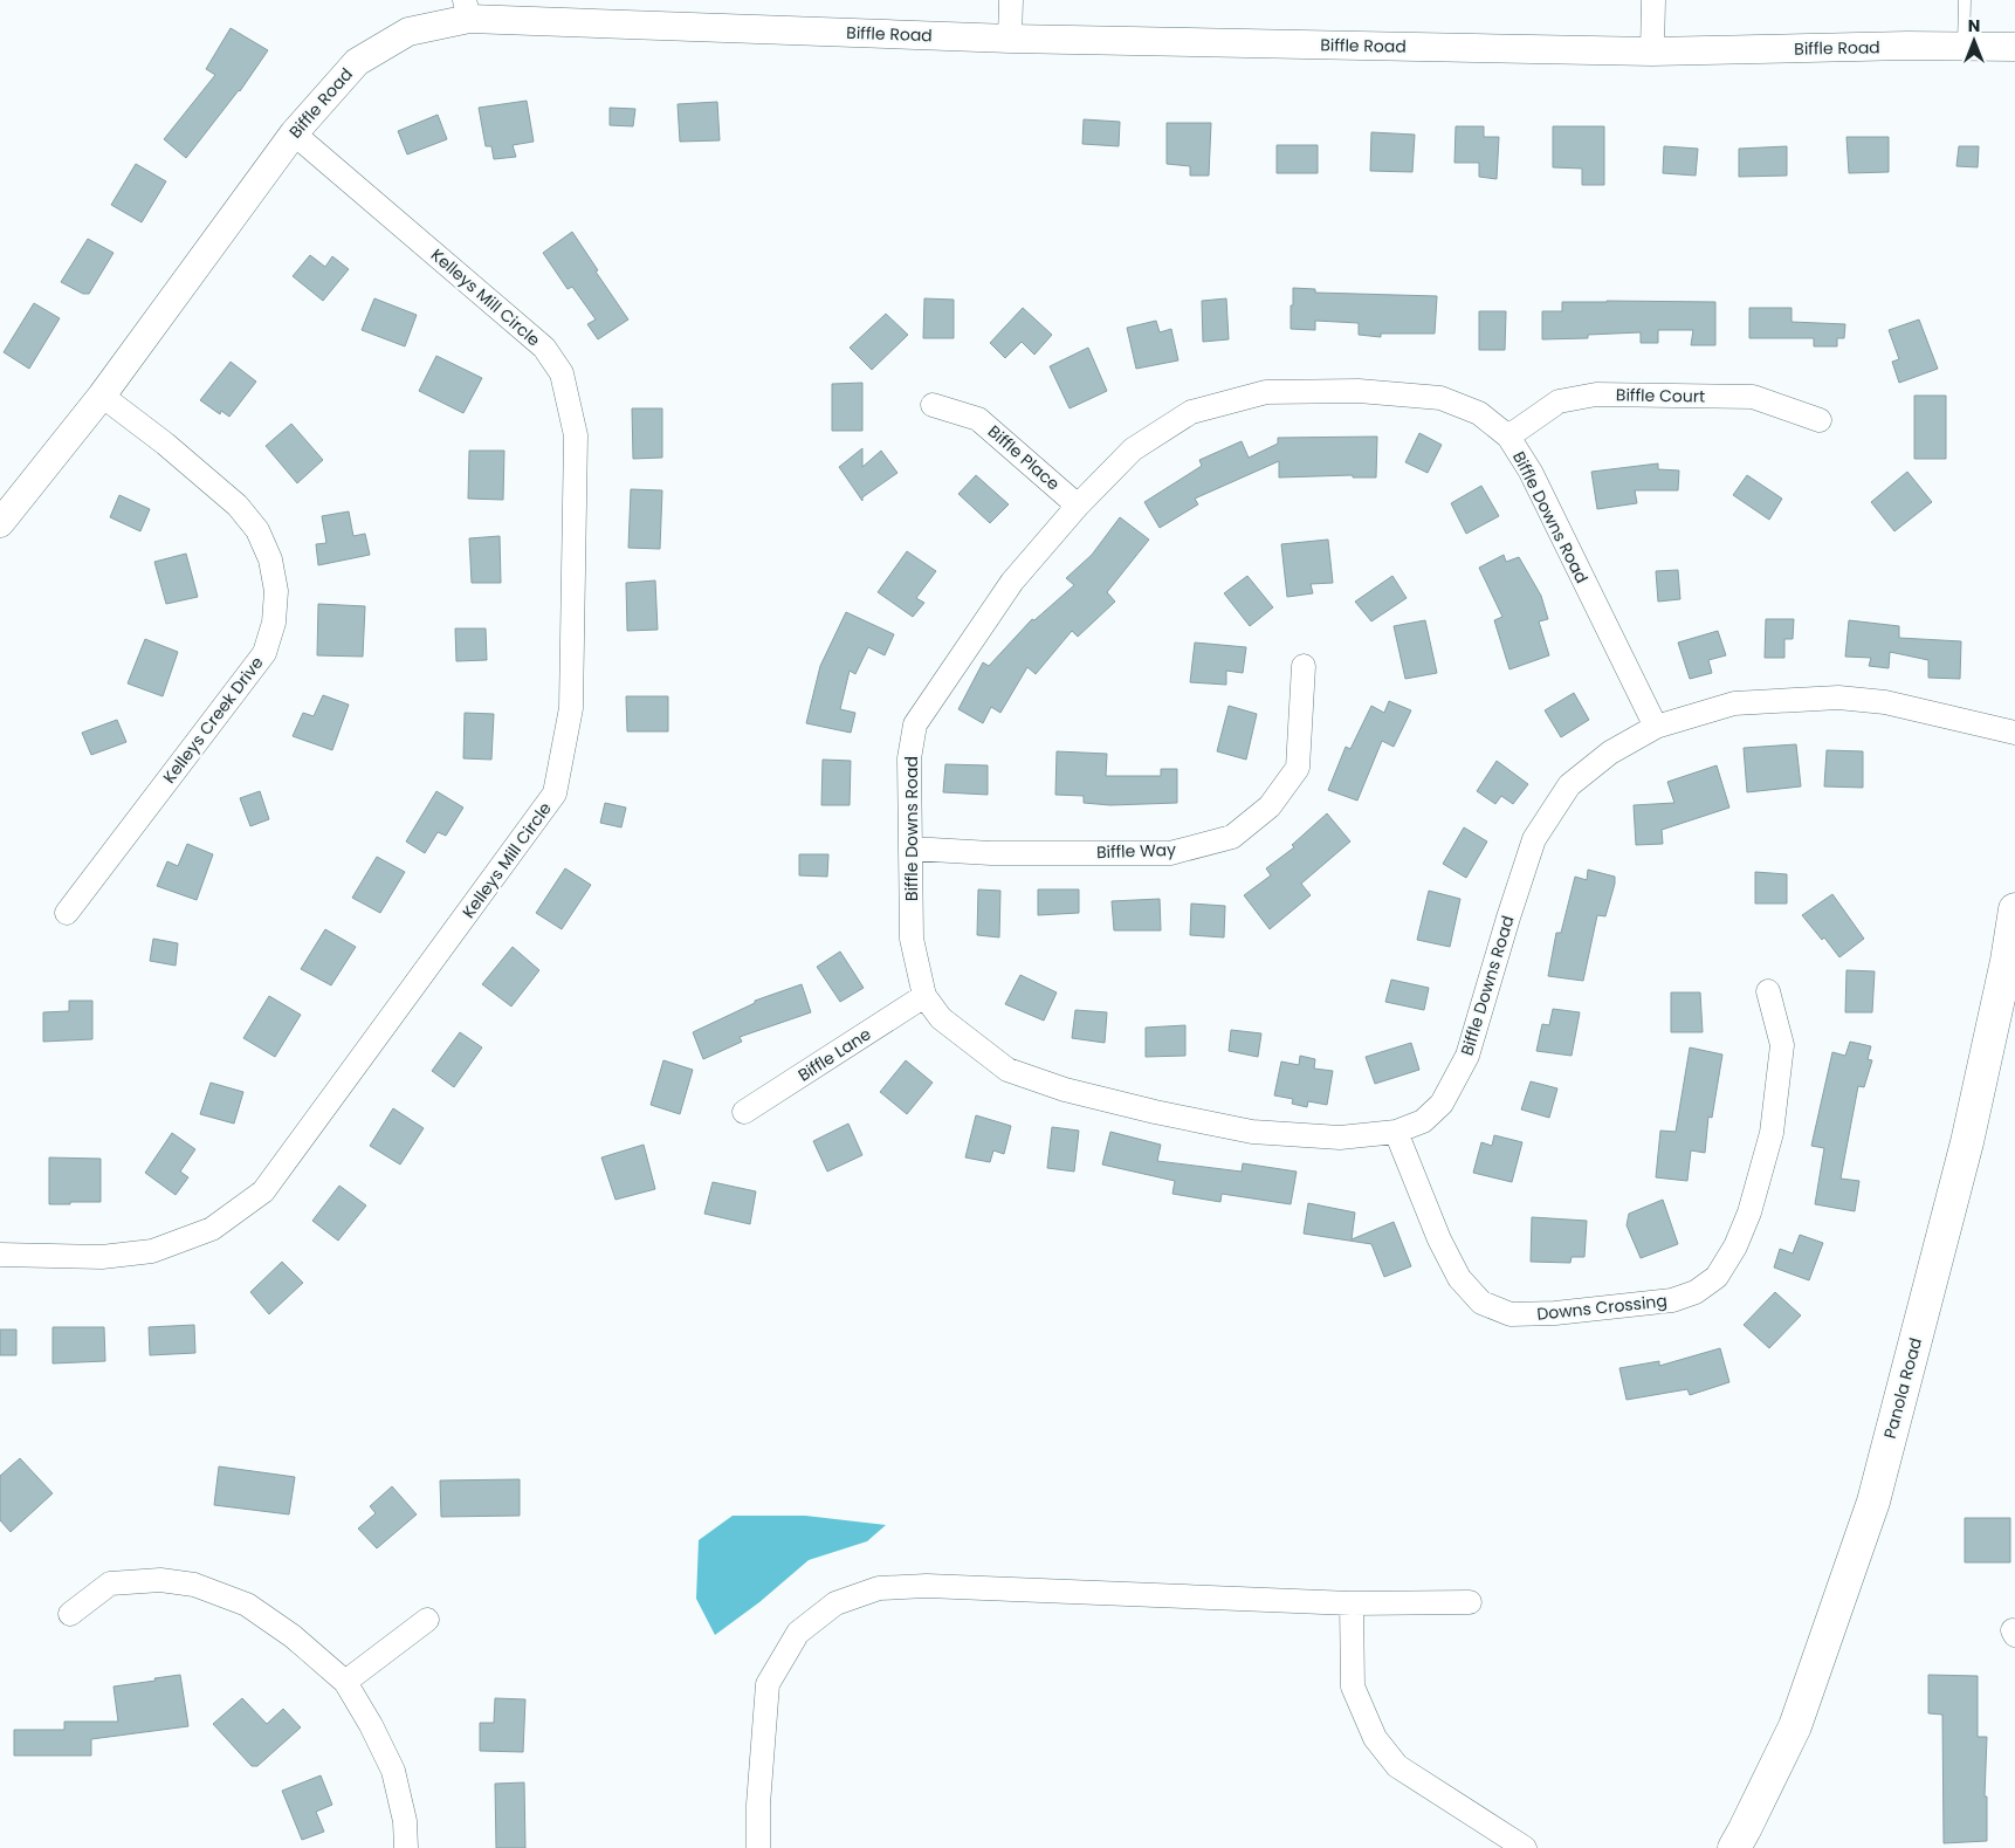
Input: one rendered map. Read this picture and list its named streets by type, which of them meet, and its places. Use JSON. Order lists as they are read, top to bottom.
{
  "streets": {
    "main road": ["Panola Road"],
    "street": [
      "Biffle Road",
      "Kelleys Mill Circle",
      "Biffle Court",
      "Biffle Place",
      "Biffle Downs Road",
      "Kelleys Creek Drive",
      "Biffle Way",
      "Biffle Lane",
      "Downs Crossing"
    ]
  },
  "crossings": [
    ["Biffle Road", "Kelleys Mill Circle"],
    ["Biffle Road", "Kelleys Creek Drive"],
    ["Biffle Court", "Biffle Downs Road"],
    ["Biffle Place", "Biffle Downs Road"],
    ["Biffle Downs Road", "Biffle Way"],
    ["Biffle Downs Road", "Biffle Lane"],
    ["Biffle Downs Road", "Downs Crossing"]
  ],
  "north": "top"
}
